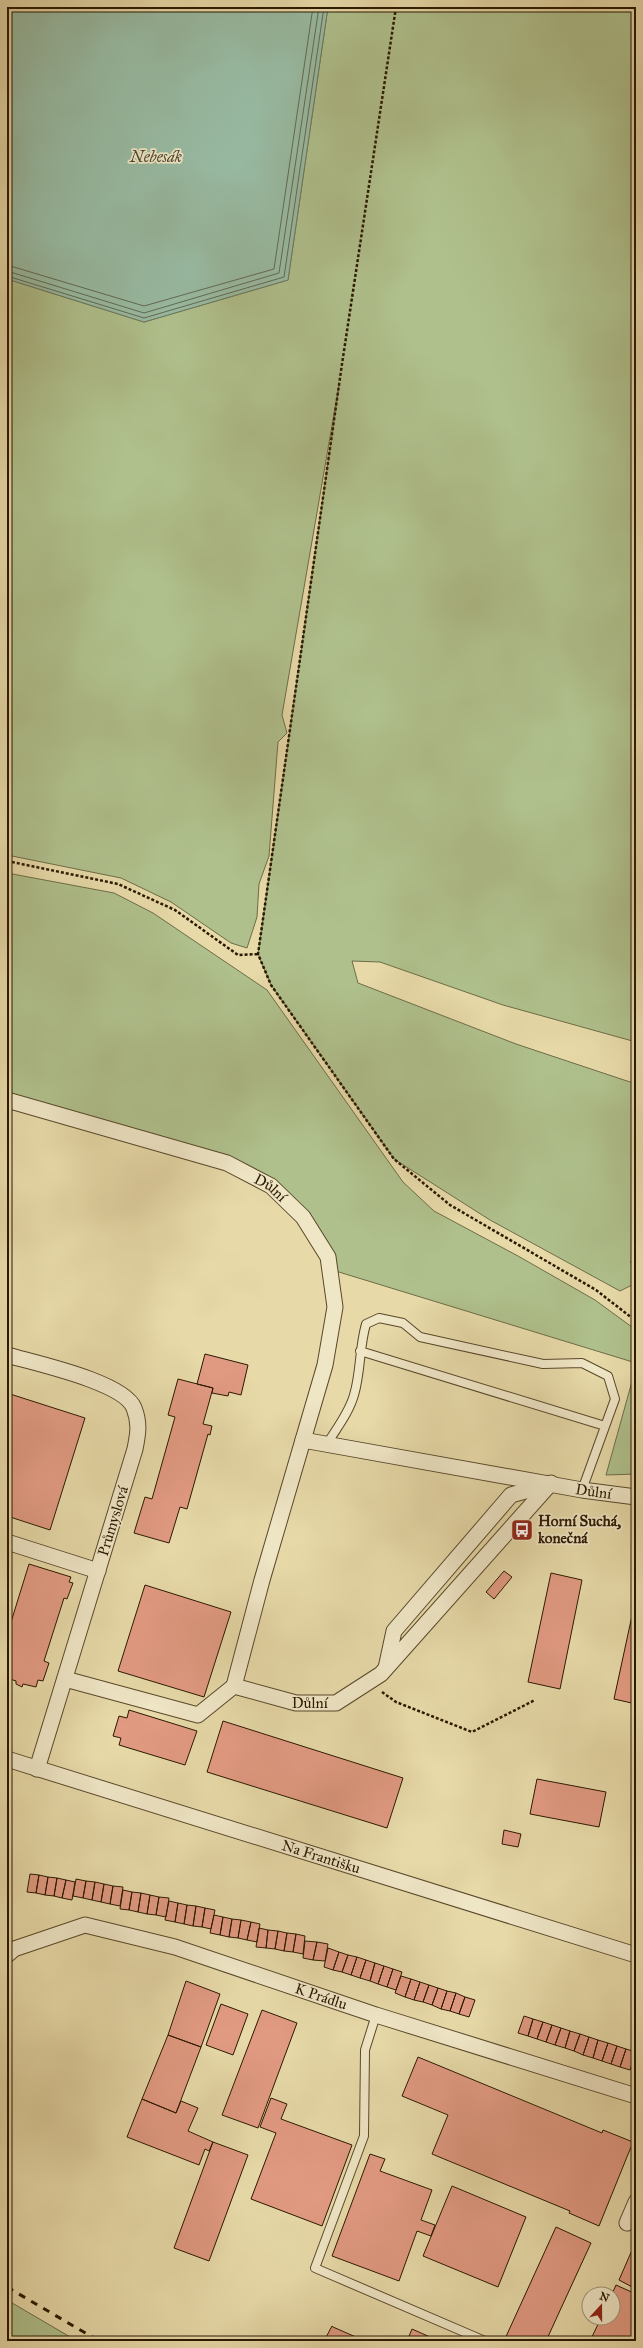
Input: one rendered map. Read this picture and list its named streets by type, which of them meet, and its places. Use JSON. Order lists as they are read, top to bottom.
{
  "streets": {
    "street": [
      "Důlní",
      "Průmyslová",
      "Na Františku",
      "K Prádlu"
    ]
  },
  "crossings": [
    ["Průmyslová", "Na Františku"]
  ],
  "water": ["Nebesák"],
  "places": {
    "bus stop": ["Horní Suchá, konečná"]
  },
  "north": "top"
}
